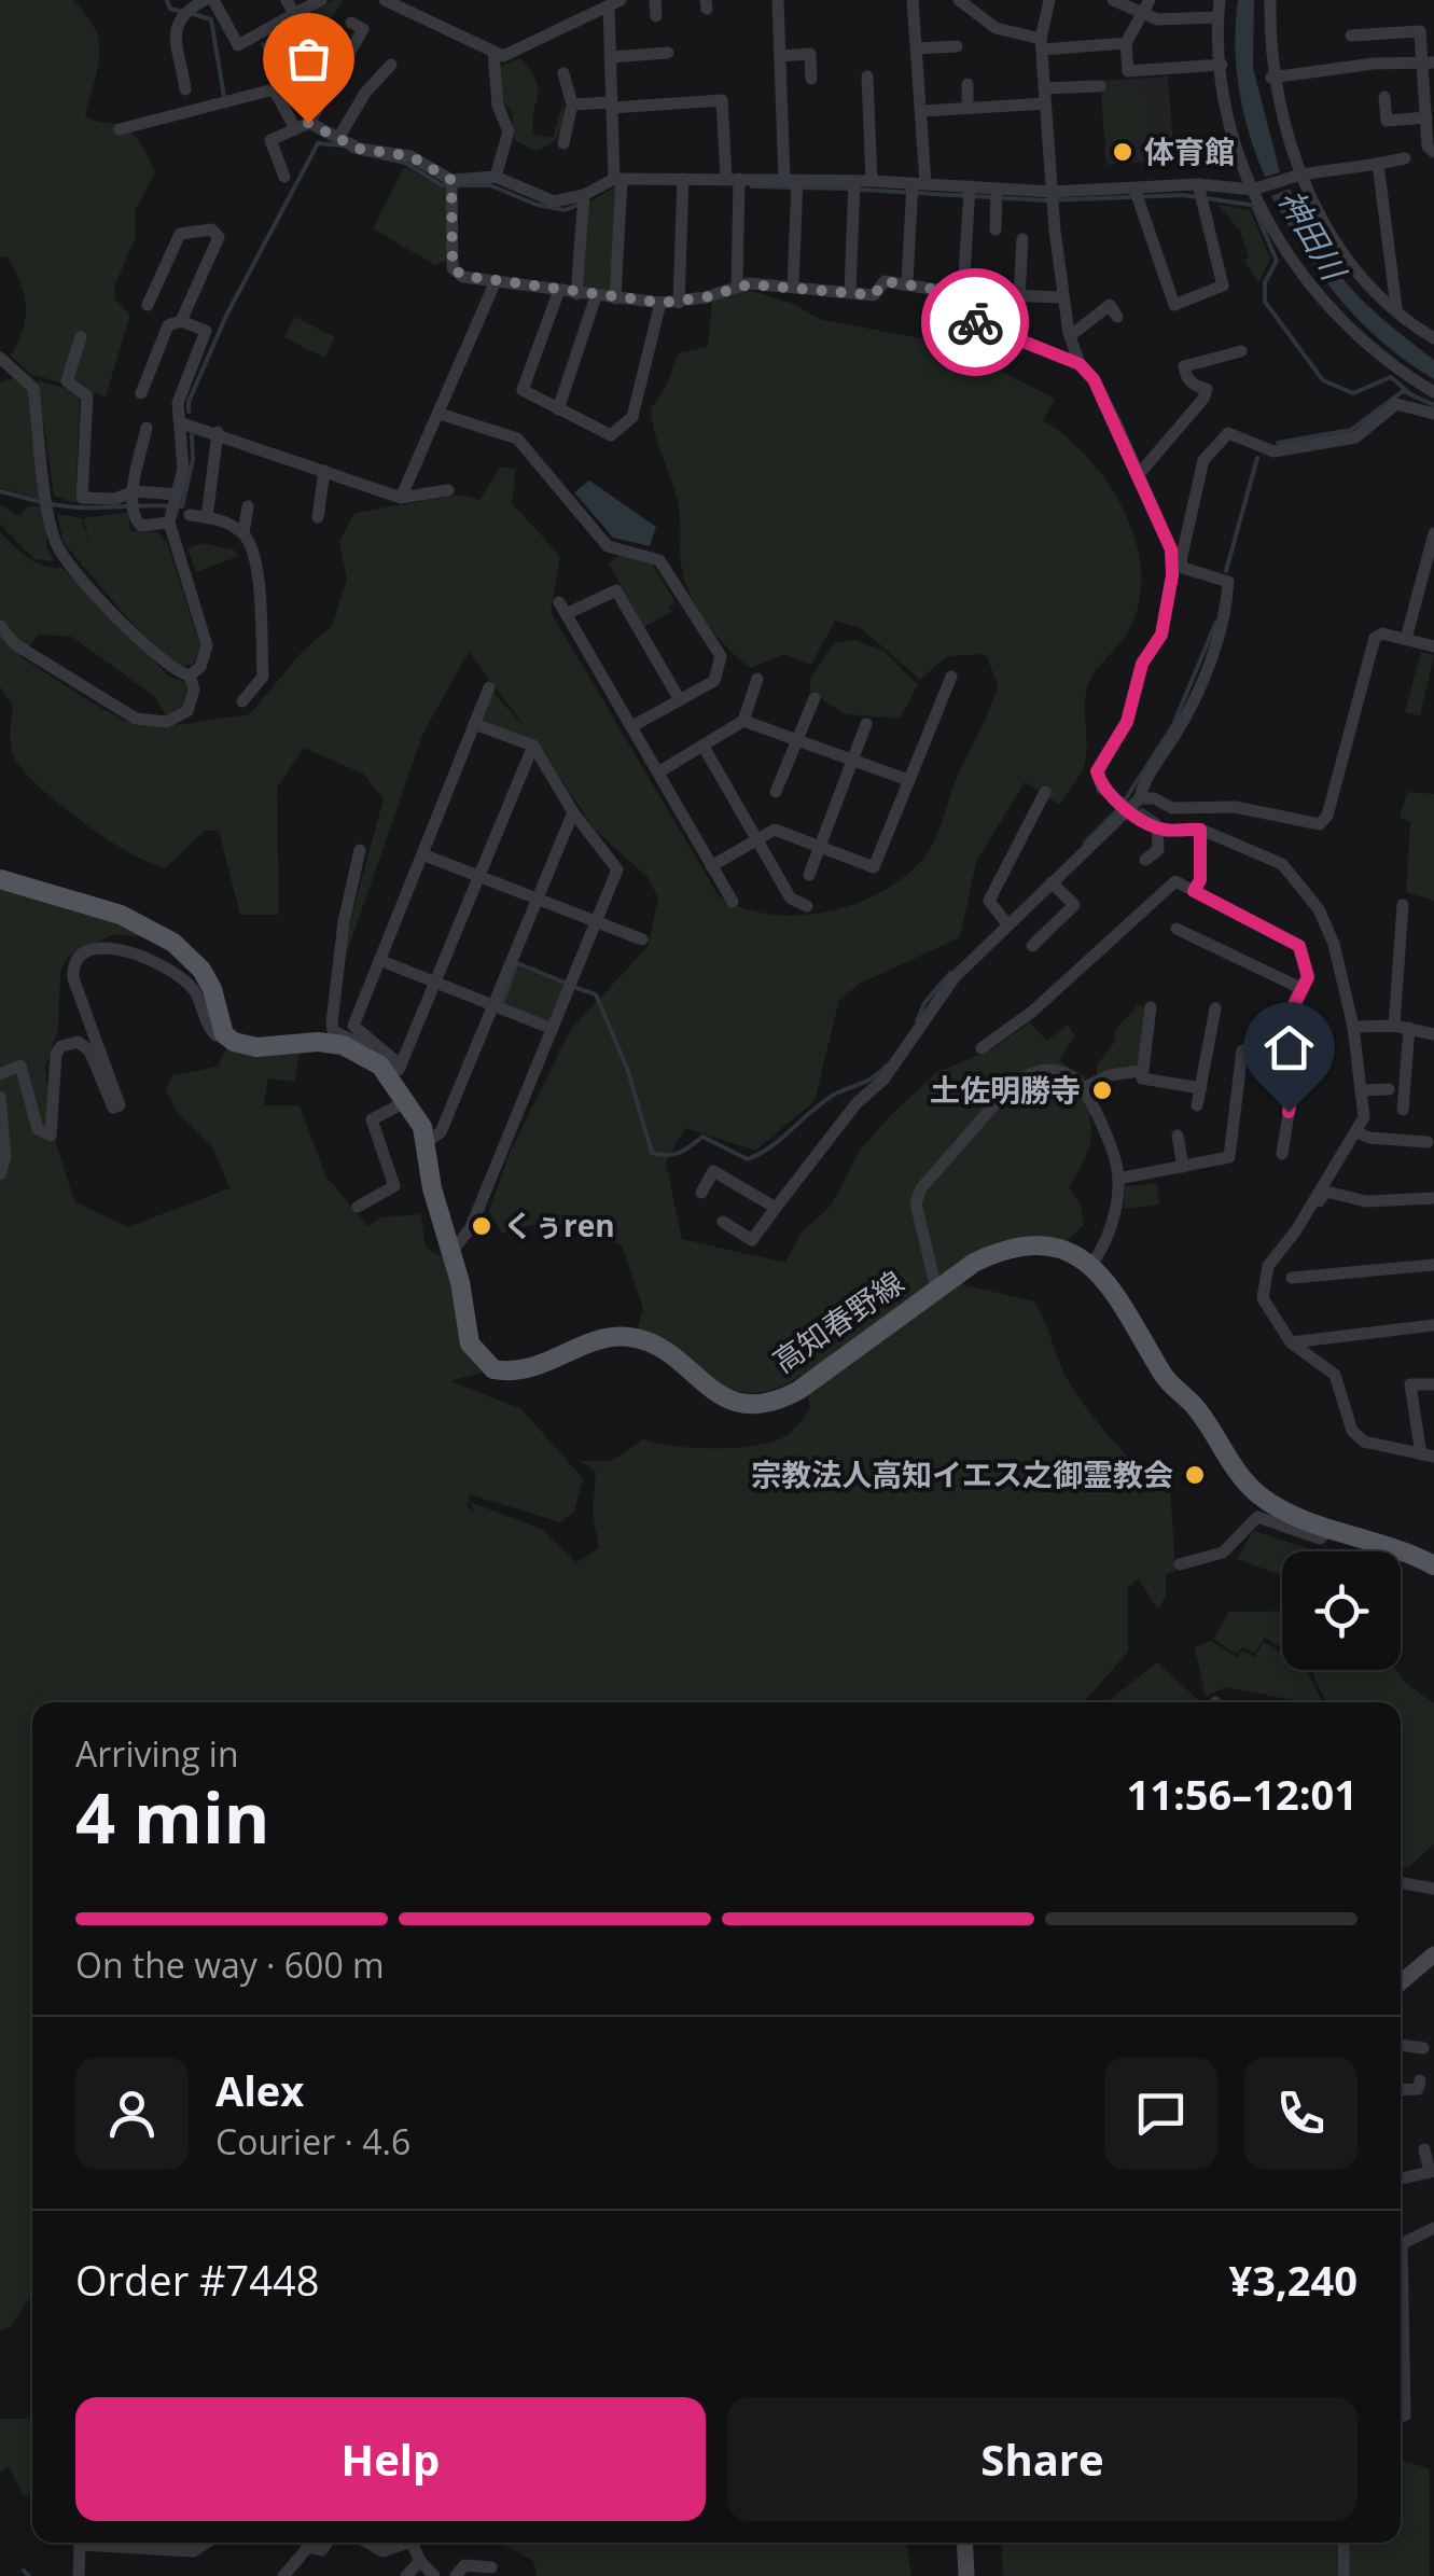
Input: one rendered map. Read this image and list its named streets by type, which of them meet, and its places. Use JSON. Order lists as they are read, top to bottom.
{
  "streets": {
    "main road": ["高知春野線"]
  },
  "water": ["神田川"],
  "places": [
    "体育館",
    "土佐明勝寺",
    "くぅren",
    "宗教法人高知イエス之御霊教会"
  ],
  "page": {
    "heading": ["4 min", "Arriving in", "11:56–12:01"],
    "panel": [
      "Alex",
      "Courier · 4.6",
      "Order #7448",
      "¥3,240"
    ],
    "bar": "On the way · 600 m",
    "buttons": ["Help", "Share"]
  }
}
